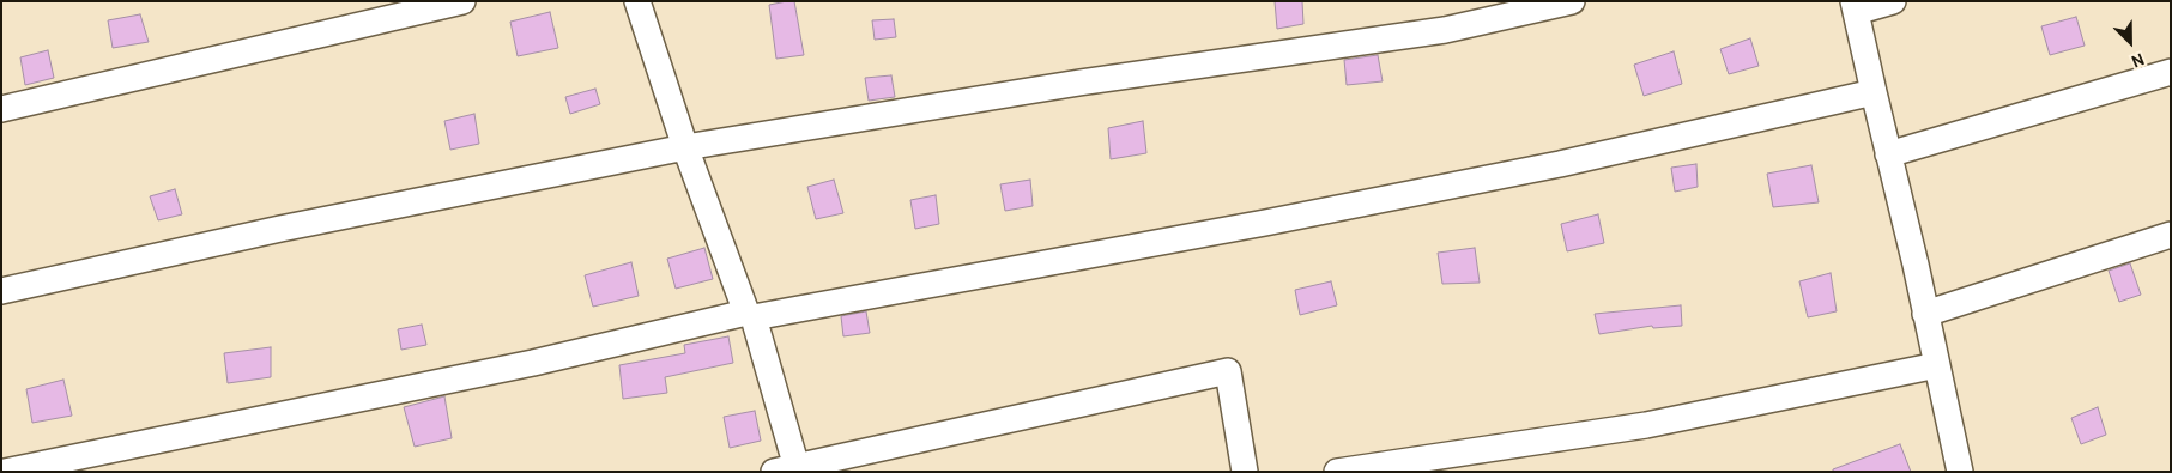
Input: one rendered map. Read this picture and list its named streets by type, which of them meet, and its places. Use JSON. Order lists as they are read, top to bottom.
{
  "north": "bottom right"
}
